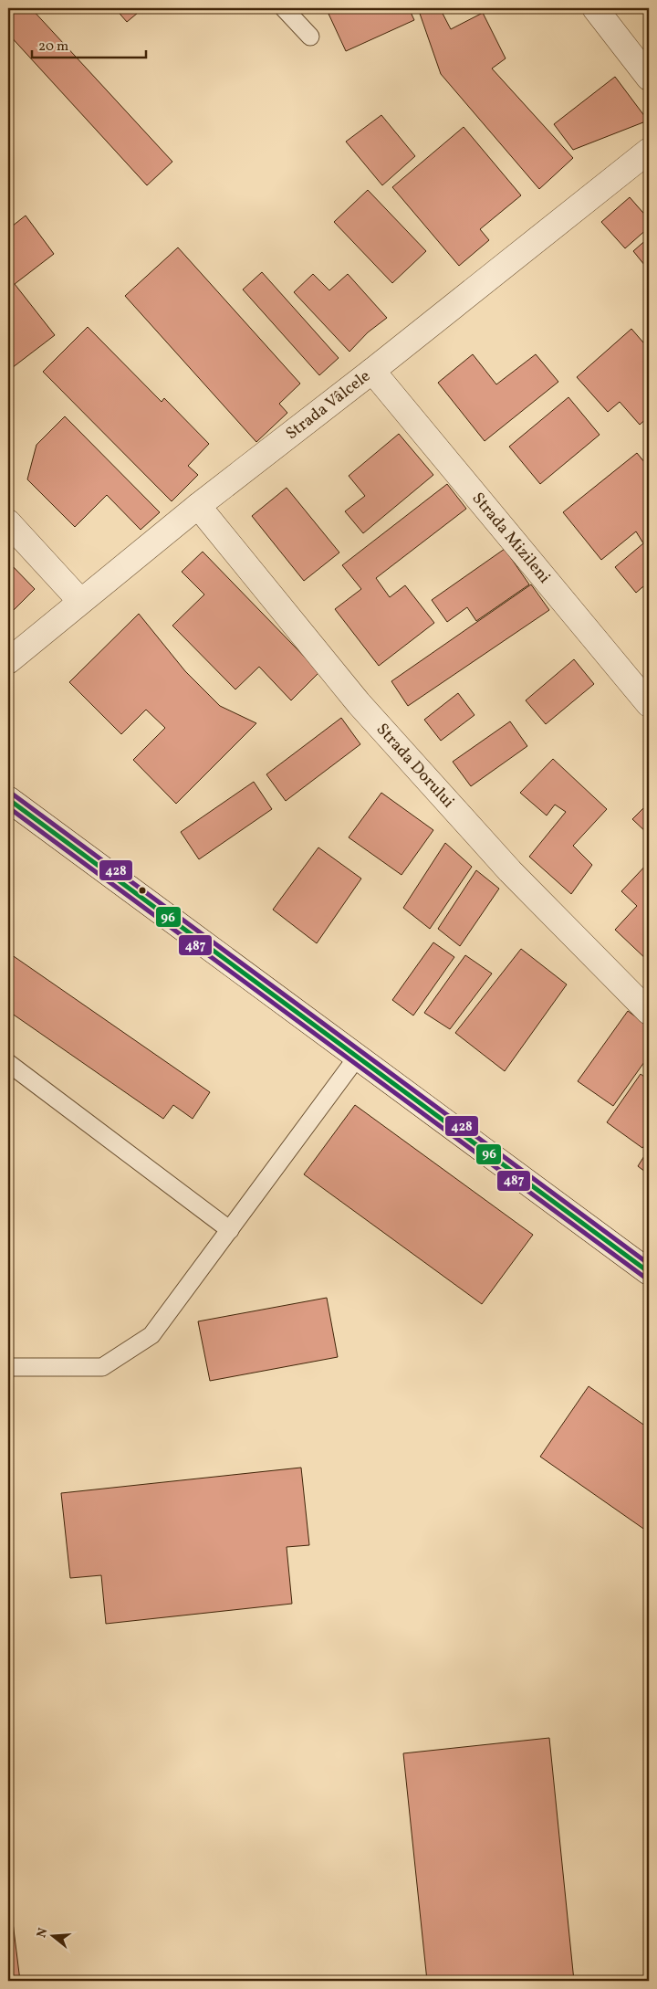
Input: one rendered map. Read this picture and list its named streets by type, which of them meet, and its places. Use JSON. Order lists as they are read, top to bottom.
{
  "streets": {
    "street": ["Strada Vâlcele", "Strada Mizileni", "Strada Dorului"]
  },
  "crossings": [
    ["Strada Vâlcele", "Strada Mizileni"],
    ["Strada Vâlcele", "Strada Dorului"]
  ],
  "lines": ["transit line 428", "transit line 96", "transit line 487"],
  "scale_bar": "20 m",
  "north": "left"
}
